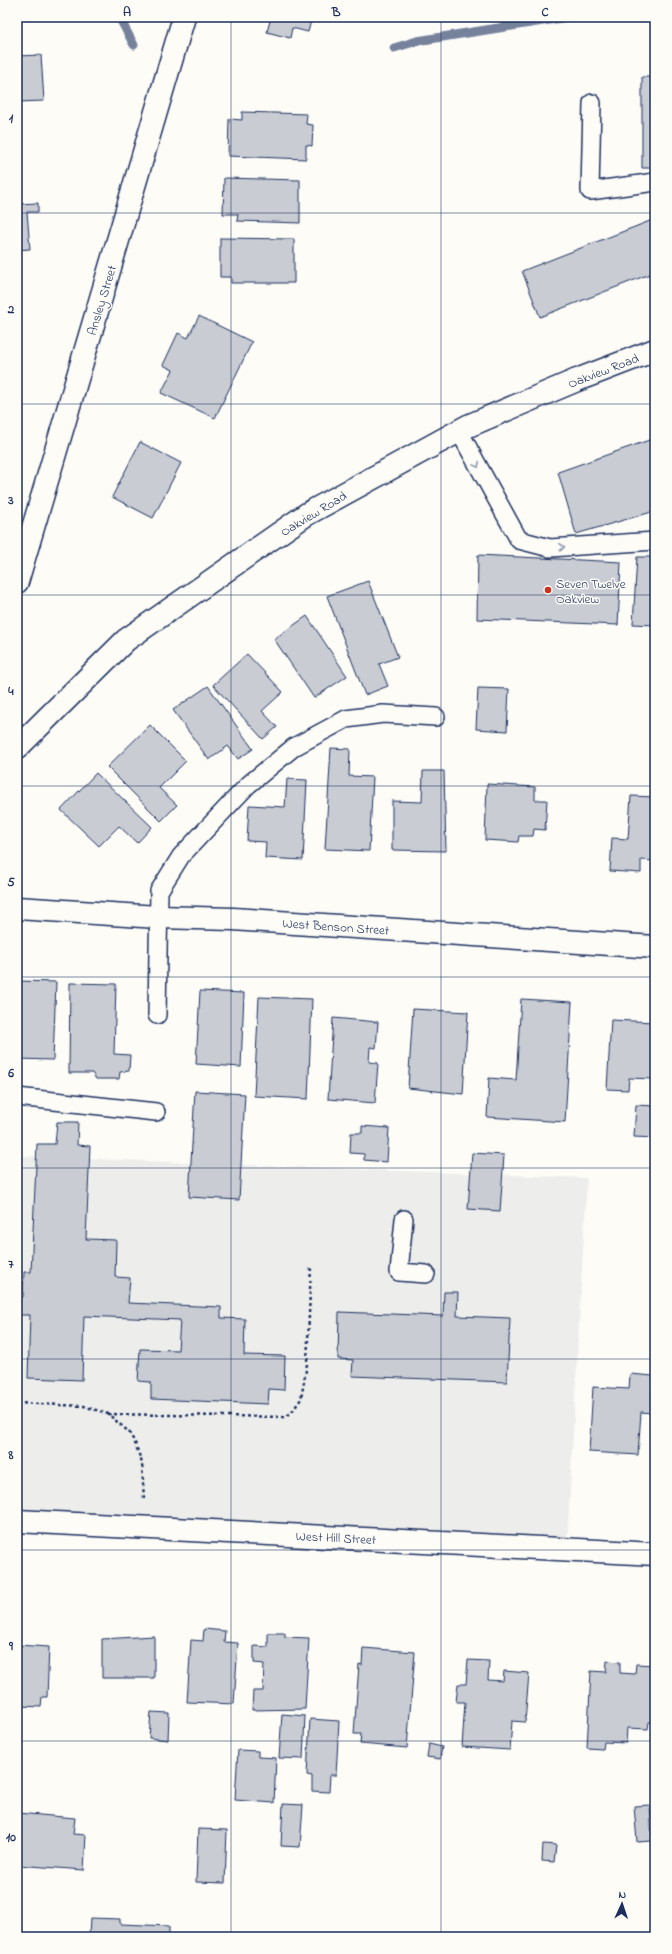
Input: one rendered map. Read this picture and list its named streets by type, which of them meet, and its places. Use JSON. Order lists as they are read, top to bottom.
{
  "streets": {
    "street": [
      "Ansley Street",
      "Oakview Road",
      "West Benson Street",
      "West Hill Street"
    ]
  },
  "places": ["Seven Twelve Oakview"],
  "north": "top",
  "grid": {
    "columns": ["A", "B", "C"],
    "rows": [
      "1",
      "2",
      "3",
      "4",
      "5",
      "6",
      "7",
      "8",
      "9",
      "10"
    ]
  }
}
